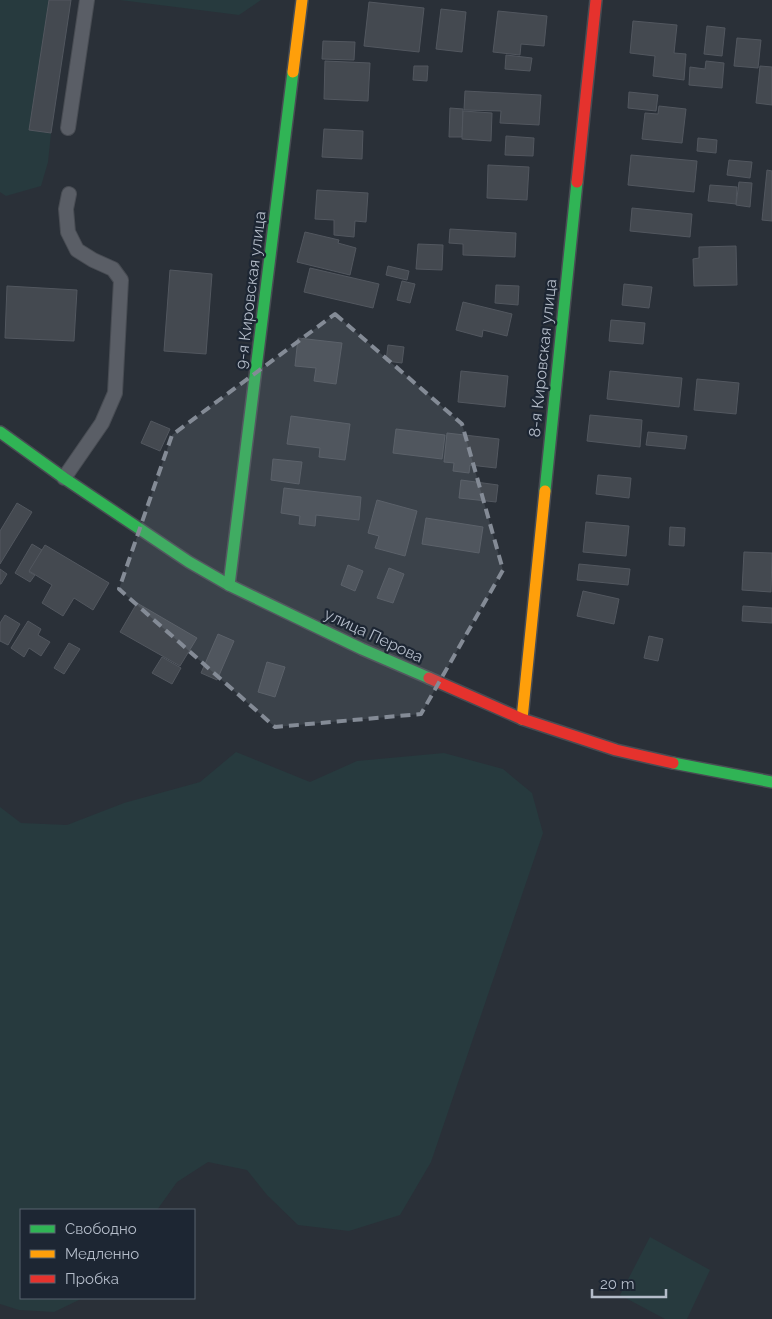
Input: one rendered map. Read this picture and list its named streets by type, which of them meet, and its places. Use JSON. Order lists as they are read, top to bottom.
{
  "streets": {
    "street": ["9-я Кировская улица", "8-я Кировская улица", "улица Перова"]
  },
  "crossings": [
    ["9-я Кировская улица", "улица Перова"],
    ["8-я Кировская улица", "улица Перова"]
  ],
  "legend": ["Свободно", "Медленно", "Пробка"],
  "scale_bar": "20 m"
}
